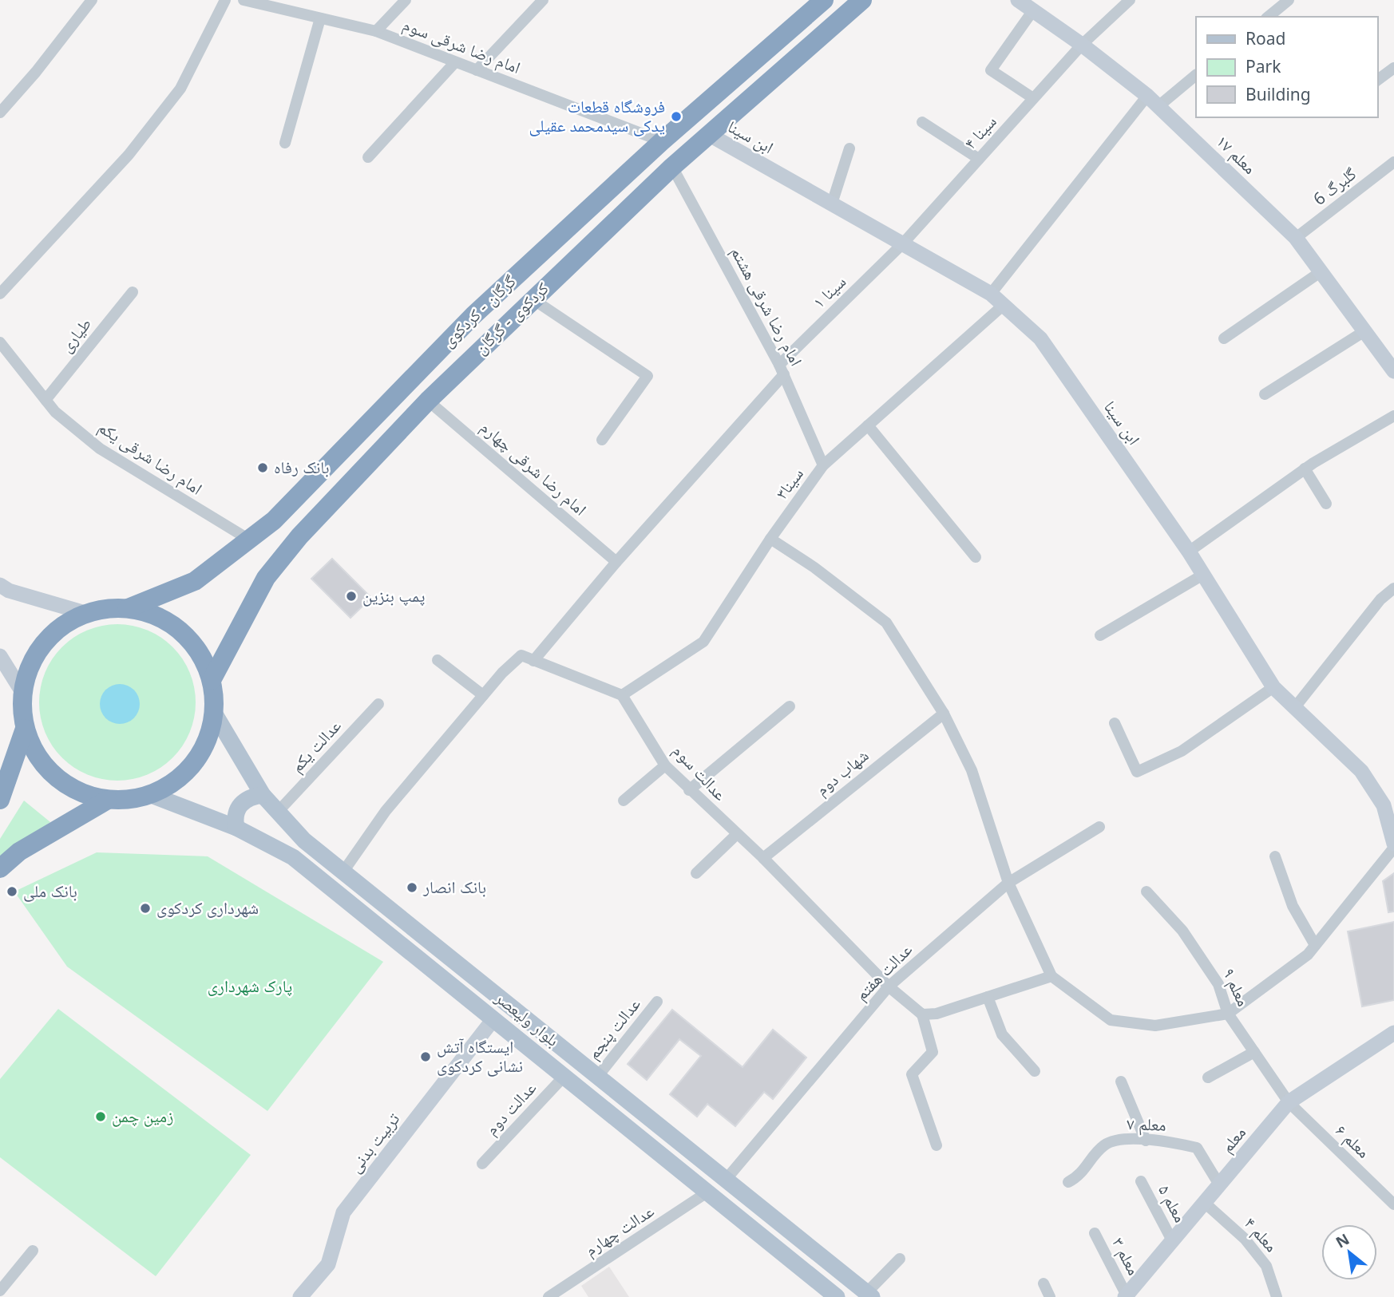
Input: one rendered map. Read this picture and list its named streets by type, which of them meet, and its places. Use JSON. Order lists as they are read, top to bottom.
{
  "streets": {
    "highway": ["گرگان - کردکوی", "کردکوی - گرگان"],
    "main road": ["بلوار ولیعصر"],
    "street": [
      "امام رضا شرقی سوم",
      "سینا ۴",
      "ابن سینا",
      "معلم ۱۷",
      "گلبرگ 6",
      "سینا ۱",
      "امام رضا شرقی هشتم",
      "طیاری",
      "امام رضا شرقی یکم",
      "امام رضا شرقی چهارم",
      "سینا۳",
      "عدالت یکم",
      "عدالت سوم",
      "شهاب دوم",
      "عدالت هفتم",
      "معلم ۹",
      "عدالت پنجم",
      "عدالت دوم",
      "معلم ۷",
      "معلم",
      "معلم ۶",
      "تربیت بدنی",
      "معلم ۵",
      "عدالت چهارم",
      "معلم ۴",
      "معلم ۳"
    ]
  },
  "crossings": [
    ["امام رضا شرقی سوم", "گرگان - کردکوی"],
    ["سینا ۴", "ابن سینا"],
    ["سینا ۴", "معلم ۱۷"],
    ["سینا ۴", "سینا ۱"],
    ["ابن سینا", "سینا ۱"],
    ["ابن سینا", "کردکوی - گرگان"],
    ["ابن سینا", "سینا۳"],
    ["معلم ۱۷", "گلبرگ 6"],
    ["سینا ۱", "امام رضا شرقی هشتم"],
    ["سینا ۱", "امام رضا شرقی چهارم"],
    ["امام رضا شرقی هشتم", "کردکوی - گرگان"],
    ["امام رضا شرقی هشتم", "سینا۳"],
    ["گرگان - کردکوی", "کردکوی - گرگان"],
    ["گرگان - کردکوی", "امام رضا شرقی یکم"],
    ["گرگان - کردکوی", "بلوار ولیعصر"],
    ["کردکوی - گرگان", "امام رضا شرقی چهارم"],
    ["کردکوی - گرگان", "بلوار ولیعصر"],
    ["طیاری", "امام رضا شرقی یکم"],
    ["سینا۳", "عدالت سوم"],
    ["عدالت یکم", "بلوار ولیعصر"],
    ["عدالت سوم", "شهاب دوم"],
    ["عدالت سوم", "عدالت هفتم"],
    ["عدالت هفتم", "بلوار ولیعصر"],
    ["معلم ۹", "معلم"],
    ["معلم ۹", "معلم ۶"],
    ["بلوار ولیعصر", "عدالت پنجم"],
    ["بلوار ولیعصر", "عدالت دوم"],
    ["بلوار ولیعصر", "تربیت بدنی"],
    ["بلوار ولیعصر", "عدالت چهارم"],
    ["معلم ۷", "معلم"],
    ["معلم", "معلم ۶"],
    ["معلم", "معلم ۵"],
    ["معلم", "معلم ۴"],
    ["معلم", "معلم ۳"]
  ],
  "parks": ["پارک شهرداری"],
  "places": [
    "فروشگاه قطعات یدکی سیدمحمد عقیلی",
    "بانک رفاه",
    "پمپ بنزین",
    "بانک انصار",
    "بانک ملی",
    "شهرداری کردکوی",
    "ایستگاه آتش نشانی کردکوی",
    "زمین چمن"
  ],
  "legend": ["Road", "Park", "Building"],
  "north": "top left"
}
